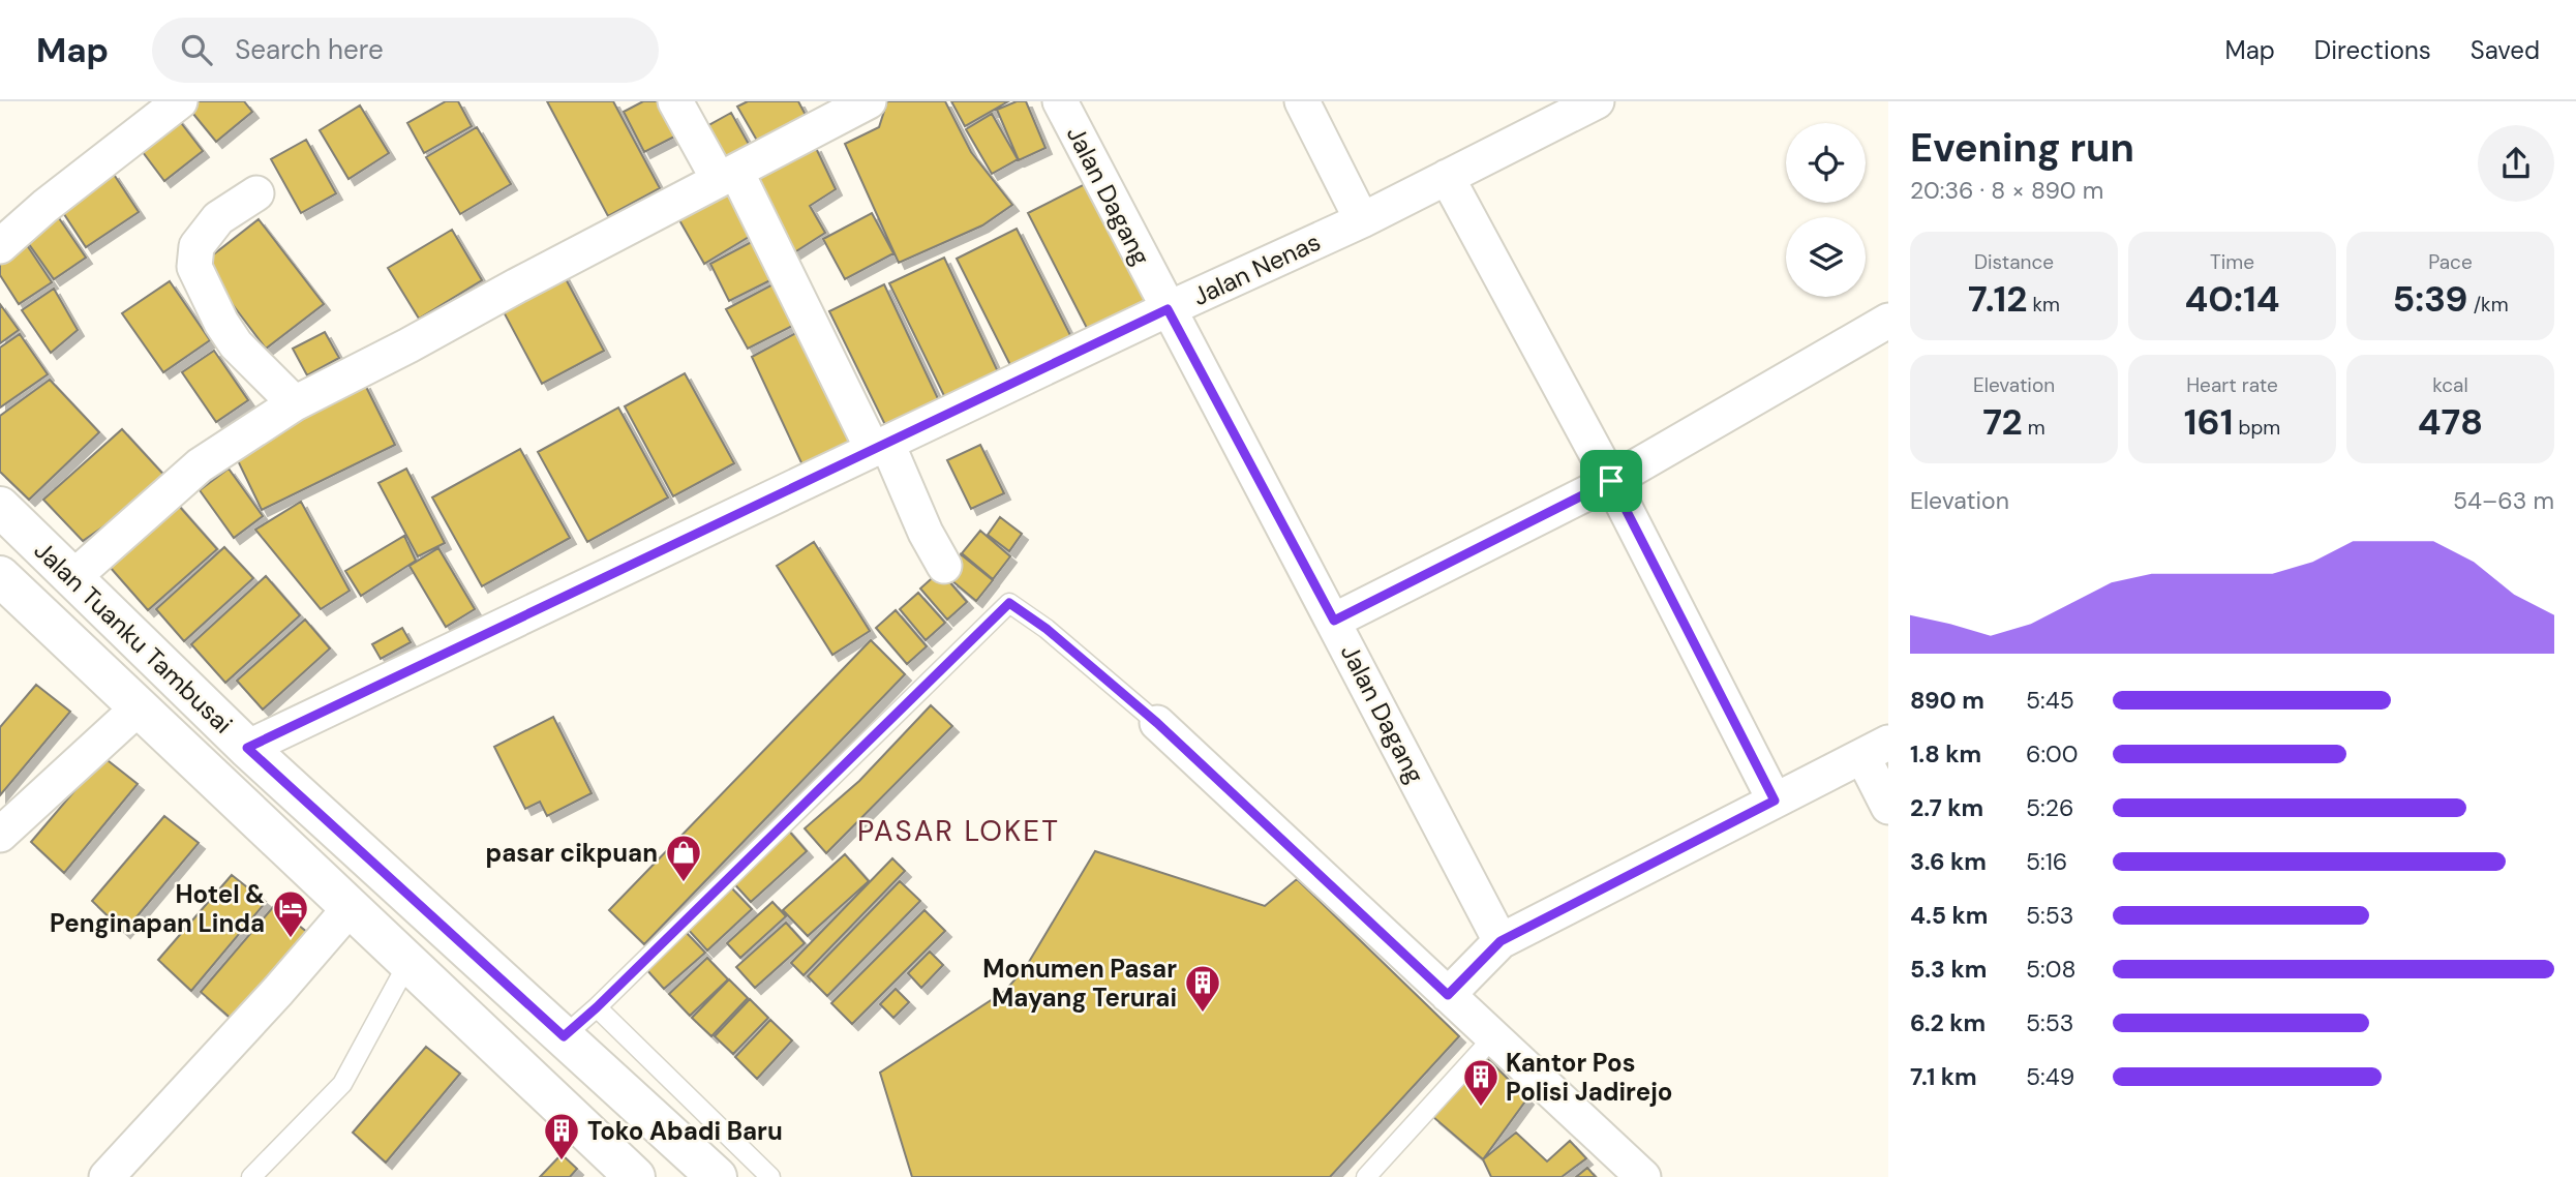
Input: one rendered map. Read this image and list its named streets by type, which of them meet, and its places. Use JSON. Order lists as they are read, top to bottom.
{
  "streets": {
    "main road": ["Jalan Tuanku Tambusai"],
    "street": ["Jalan Dagang", "Jalan Nenas"]
  },
  "crossings": [
    ["Jalan Dagang", "Jalan Nenas"],
    ["Jalan Nenas", "Jalan Tuanku Tambusai"]
  ],
  "districts": ["PASAR LOKET"],
  "places": {
    "shop": ["pasar cikpuan"],
    "hotel": ["Hotel & Penginapan Linda"],
    "building": ["Monumen Pasar Mayang Terurai", "Kantor Pos Polisi Jadirejo", "Toko Abadi Baru"]
  },
  "page": {
    "header": "Map",
    "search": "Search here",
    "nav": ["Map", "Directions", "Saved"],
    "heading": ["Evening run", "20:36 · 8 × 890 m"],
    "stats": [
      ["Distance", "7.12 km"],
      ["Time", "40:14"],
      ["Pace", "5:39 /km"],
      ["Elevation", "72 m"],
      ["Heart rate", "161 bpm"],
      ["kcal", "478"]
    ],
    "chart": ["Elevation", "54–63 m"],
    "list": [
      {
        "name": "890 m",
        "note": "5:45"
      },
      {
        "name": "1.8 km",
        "note": "6:00"
      },
      {
        "name": "2.7 km",
        "note": "5:26"
      },
      {
        "name": "3.6 km",
        "note": "5:16"
      },
      {
        "name": "4.5 km",
        "note": "5:53"
      },
      {
        "name": "5.3 km",
        "note": "5:08"
      },
      {
        "name": "6.2 km",
        "note": "5:53"
      },
      {
        "name": "7.1 km",
        "note": "5:49"
      }
    ]
  }
}
